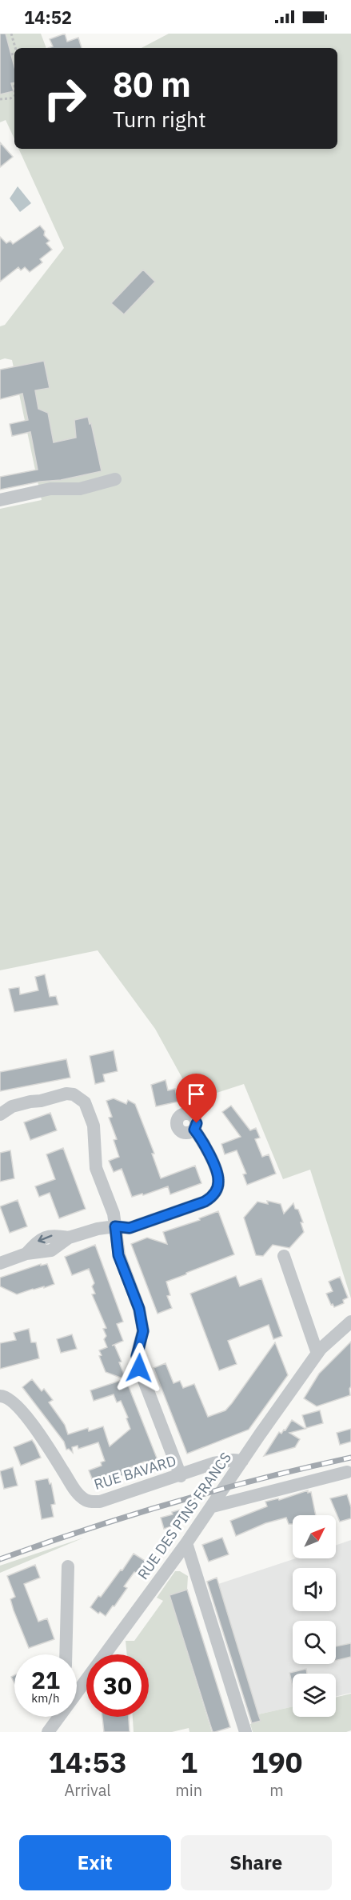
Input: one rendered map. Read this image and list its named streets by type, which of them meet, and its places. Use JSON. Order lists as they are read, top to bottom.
{
  "streets": {
    "street": ["RUE BAVARD", "RUE DES PINS FRANCS"]
  },
  "crossings": [
    ["RUE BAVARD", "RUE DES PINS FRANCS"]
  ],
  "north": "top right",
  "page": {
    "status": "14:52",
    "turn": ["80 m", "Turn right"],
    "speed": "21 km/h",
    "limit": "30",
    "eta": [
      "14:53",
      "Arrival",
      "1",
      "min",
      "190",
      "m"
    ],
    "buttons": ["Exit", "Share"]
  }
}
